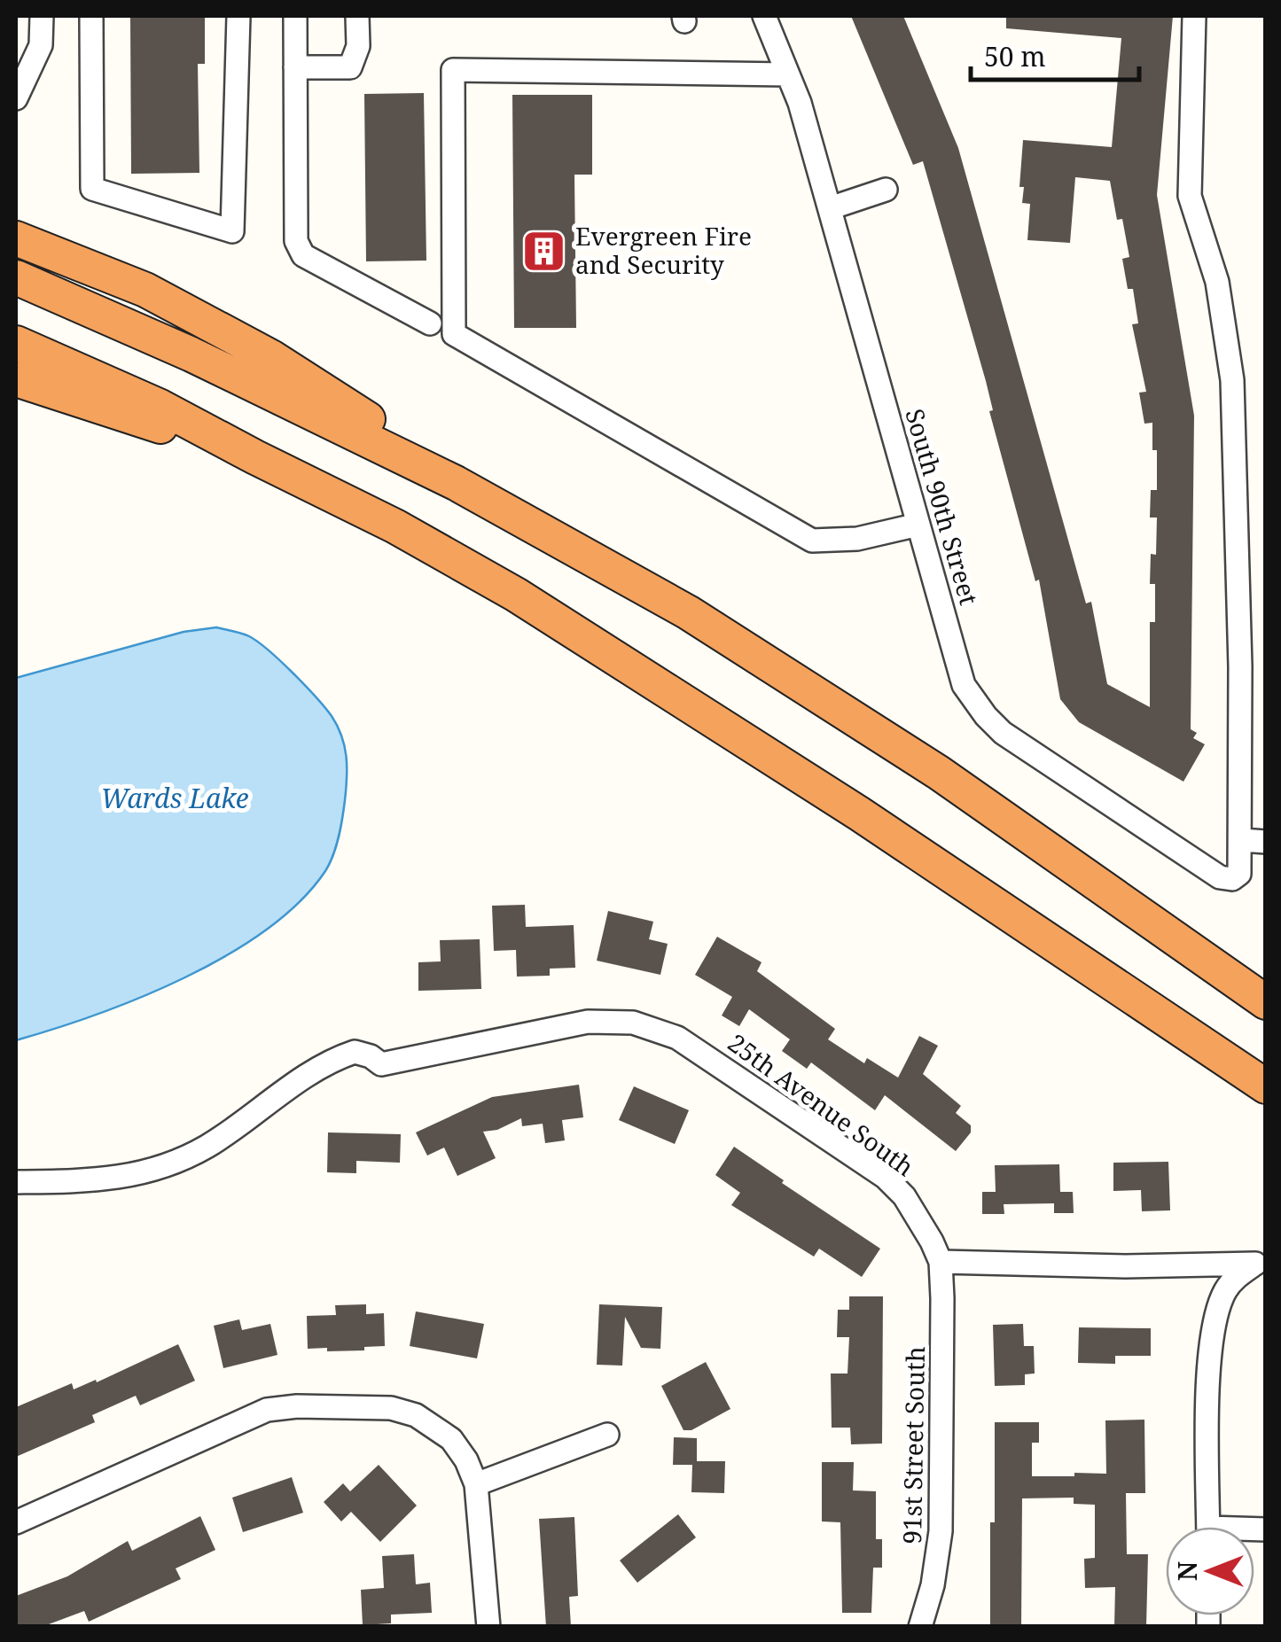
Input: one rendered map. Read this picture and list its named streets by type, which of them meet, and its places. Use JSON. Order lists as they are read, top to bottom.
{
  "streets": {
    "street": ["South 90th Street", "25th Avenue South", "91st Street South"]
  },
  "crossings": [
    ["25th Avenue South", "91st Street South"]
  ],
  "water": ["Wards Lake"],
  "places": {
    "building": ["Evergreen Fire and Security"]
  },
  "scale_bar": "50 m",
  "north": "left"
}
